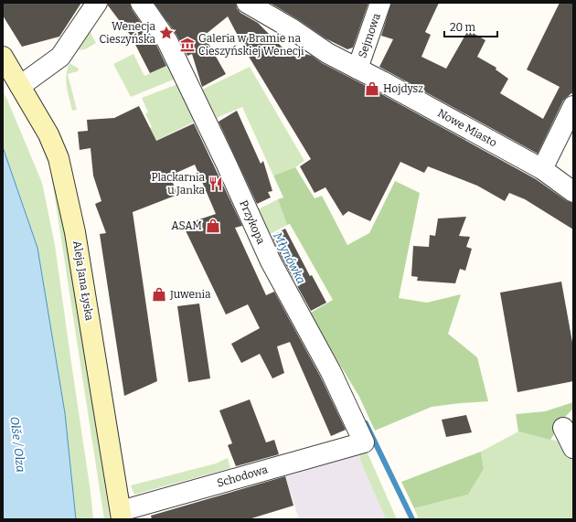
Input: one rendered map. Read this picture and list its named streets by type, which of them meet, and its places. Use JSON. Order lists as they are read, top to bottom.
{
  "streets": {
    "street": [
      "Sejmowa",
      "Nowe Miasto",
      "Przykopa",
      "Aleja Jana Łyska",
      "Schodowa"
    ]
  },
  "crossings": [
    ["Sejmowa", "Nowe Miasto"],
    ["Przykopa", "Schodowa"],
    ["Aleja Jana Łyska", "Schodowa"]
  ],
  "water": ["Młynówka", "Olše / Olza"],
  "places": {
    "place": ["Wenecja Cieszyńska"],
    "museum": ["Galeria w Bramie na Cieszyńskiej Wenecji"],
    "shop": ["Hojdysz", "ASAM", "Juwenia"],
    "restaurant": ["Plackarnia u Janka"]
  },
  "scale_bar": "20 m"
}
